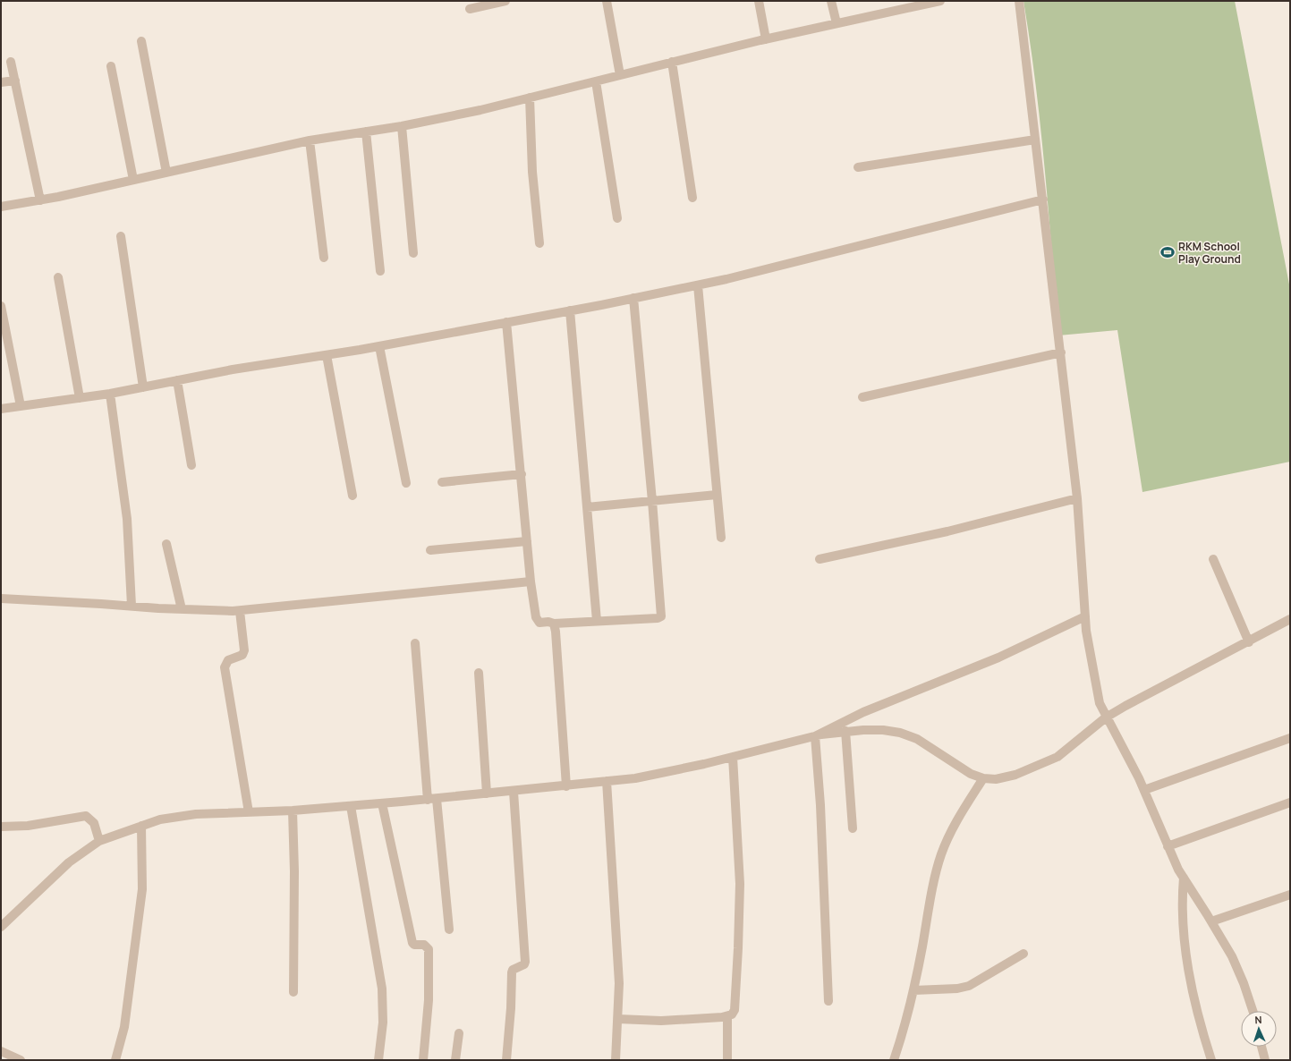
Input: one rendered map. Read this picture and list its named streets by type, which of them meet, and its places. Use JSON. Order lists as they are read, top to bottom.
{
  "places": {
    "sports": ["RKM School Play Ground"]
  },
  "north": "top"
}
